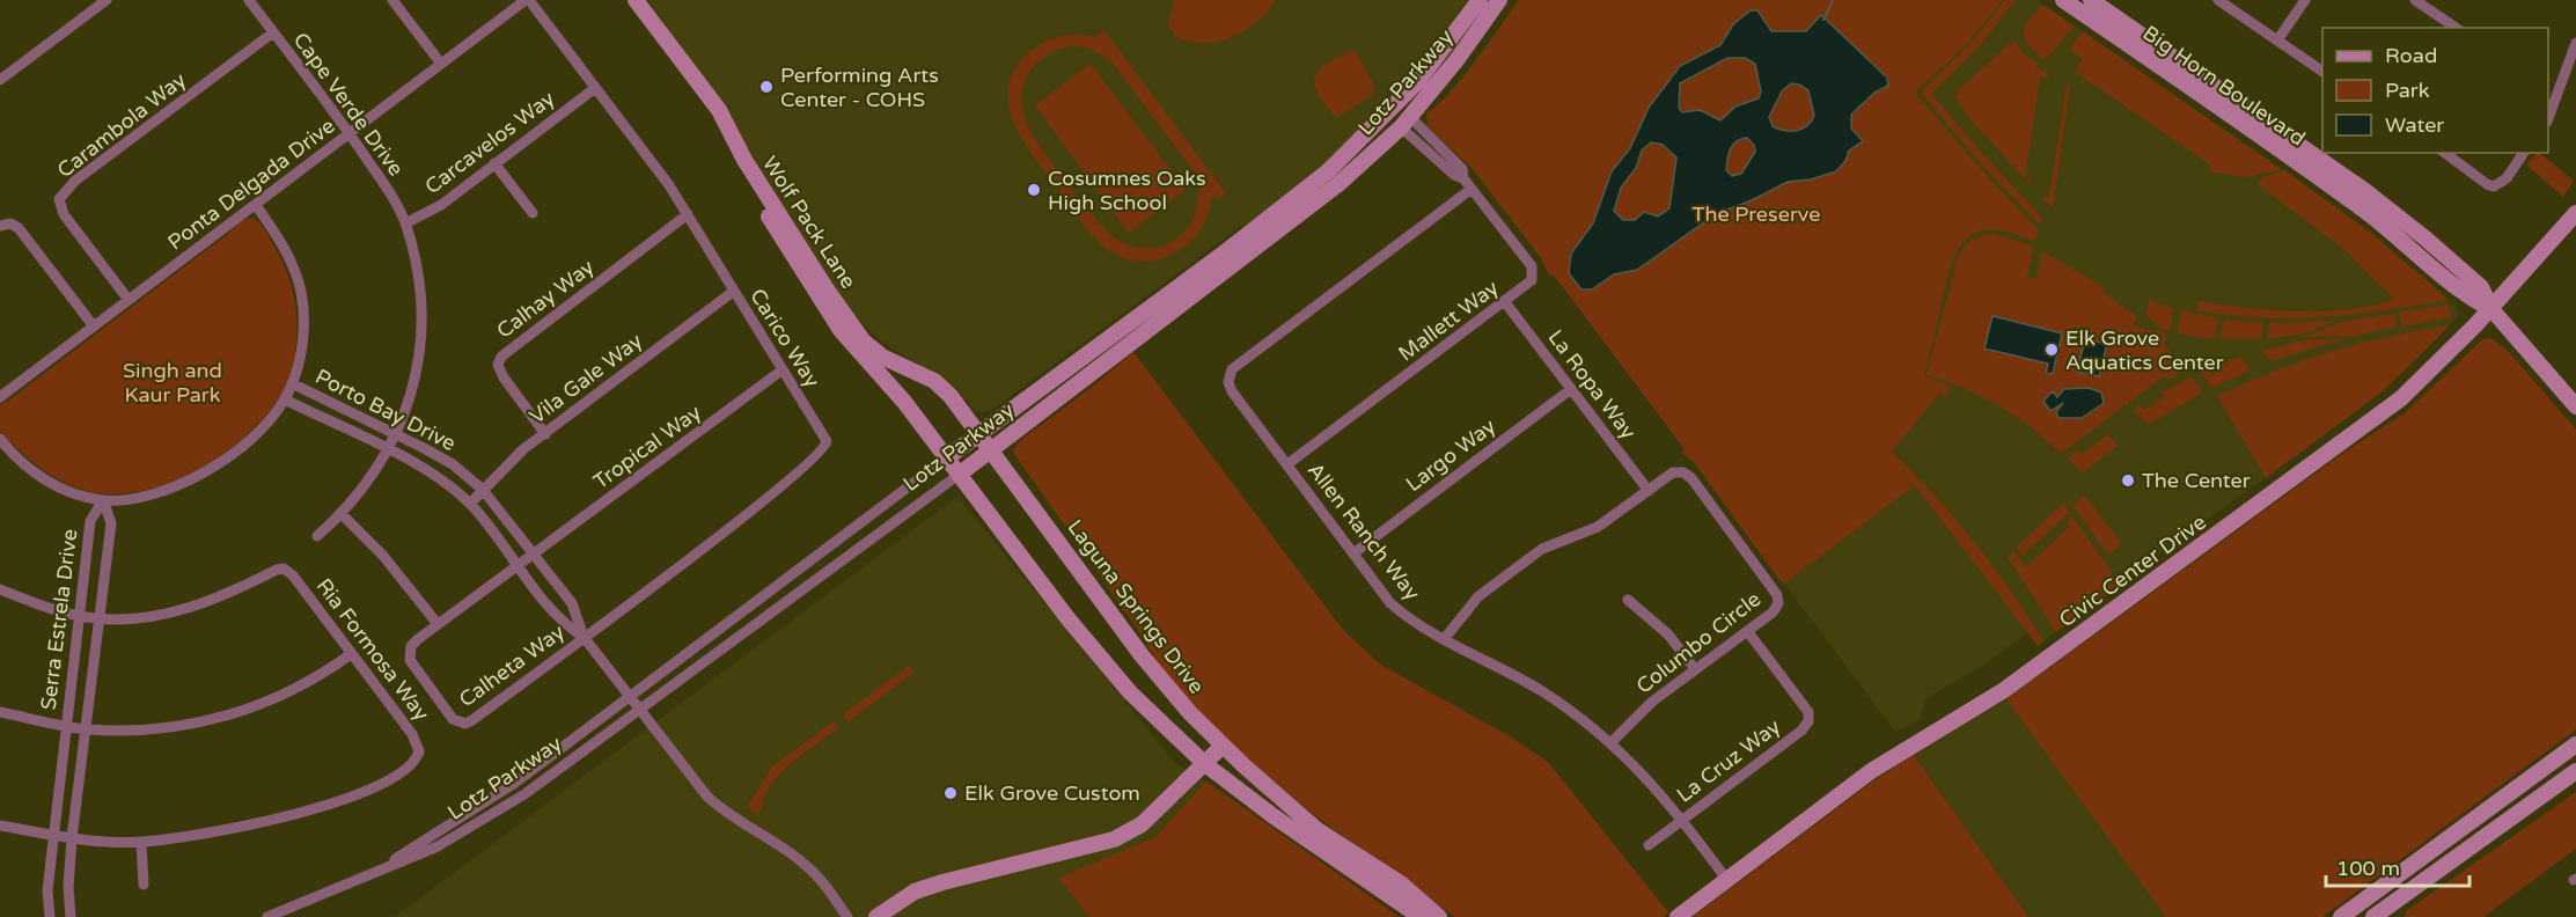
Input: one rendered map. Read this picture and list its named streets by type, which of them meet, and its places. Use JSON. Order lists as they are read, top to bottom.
{
  "streets": {
    "street": [
      "Lotz Parkway",
      "Big Horn Boulevard",
      "Cape Verde Drive",
      "Carambola Way",
      "Carcavelos Way",
      "Ponta Delgada Drive",
      "Wolf Pack Lane",
      "Calhay Way",
      "Mallett Way",
      "Carico Way",
      "Vila Gale Way",
      "La Ropa Way",
      "Porto Bay Drive",
      "Tropical Way",
      "Largo Way",
      "Allen Ranch Way",
      "Civic Center Drive",
      "Laguna Springs Drive",
      "Serra Estrela Drive",
      "Columbo Circle",
      "Ria Formosa Way",
      "Calheta Way",
      "La Cruz Way"
    ]
  },
  "crossings": [
    ["Lotz Parkway", "Wolf Pack Lane"],
    ["Lotz Parkway", "Mallett Way"],
    ["Lotz Parkway", "Porto Bay Drive"],
    ["Lotz Parkway", "Laguna Springs Drive"],
    ["Big Horn Boulevard", "Civic Center Drive"],
    ["Cape Verde Drive", "Carambola Way"],
    ["Cape Verde Drive", "Carcavelos Way"],
    ["Cape Verde Drive", "Ponta Delgada Drive"],
    ["Cape Verde Drive", "Porto Bay Drive"],
    ["Carambola Way", "Ponta Delgada Drive"],
    ["Carcavelos Way", "Carico Way"],
    ["Ponta Delgada Drive", "Carico Way"],
    ["Wolf Pack Lane", "Laguna Springs Drive"],
    ["Calhay Way", "Carico Way"],
    ["Calhay Way", "Vila Gale Way"],
    ["Mallett Way", "La Ropa Way"],
    ["Mallett Way", "Allen Ranch Way"],
    ["Carico Way", "Vila Gale Way"],
    ["Carico Way", "Porto Bay Drive"],
    ["Carico Way", "Tropical Way"],
    ["Carico Way", "Calheta Way"],
    ["Vila Gale Way", "Porto Bay Drive"],
    ["La Ropa Way", "Largo Way"],
    ["La Ropa Way", "Columbo Circle"],
    ["Porto Bay Drive", "Tropical Way"],
    ["Porto Bay Drive", "Calheta Way"],
    ["Tropical Way", "Calheta Way"],
    ["Largo Way", "Allen Ranch Way"],
    ["Allen Ranch Way", "Civic Center Drive"],
    ["Allen Ranch Way", "Columbo Circle"],
    ["Allen Ranch Way", "La Cruz Way"],
    ["Serra Estrela Drive", "Ria Formosa Way"],
    ["Columbo Circle", "La Cruz Way"]
  ],
  "parks": ["The Preserve", "Singh and Kaur Park"],
  "places": [
    "Performing Arts Center - COHS",
    "Cosumnes Oaks High School",
    "Elk Grove Aquatics Center",
    "The Center",
    "Elk Grove Custom"
  ],
  "legend": ["Road", "Park", "Water"],
  "scale_bar": "100 m"
}
